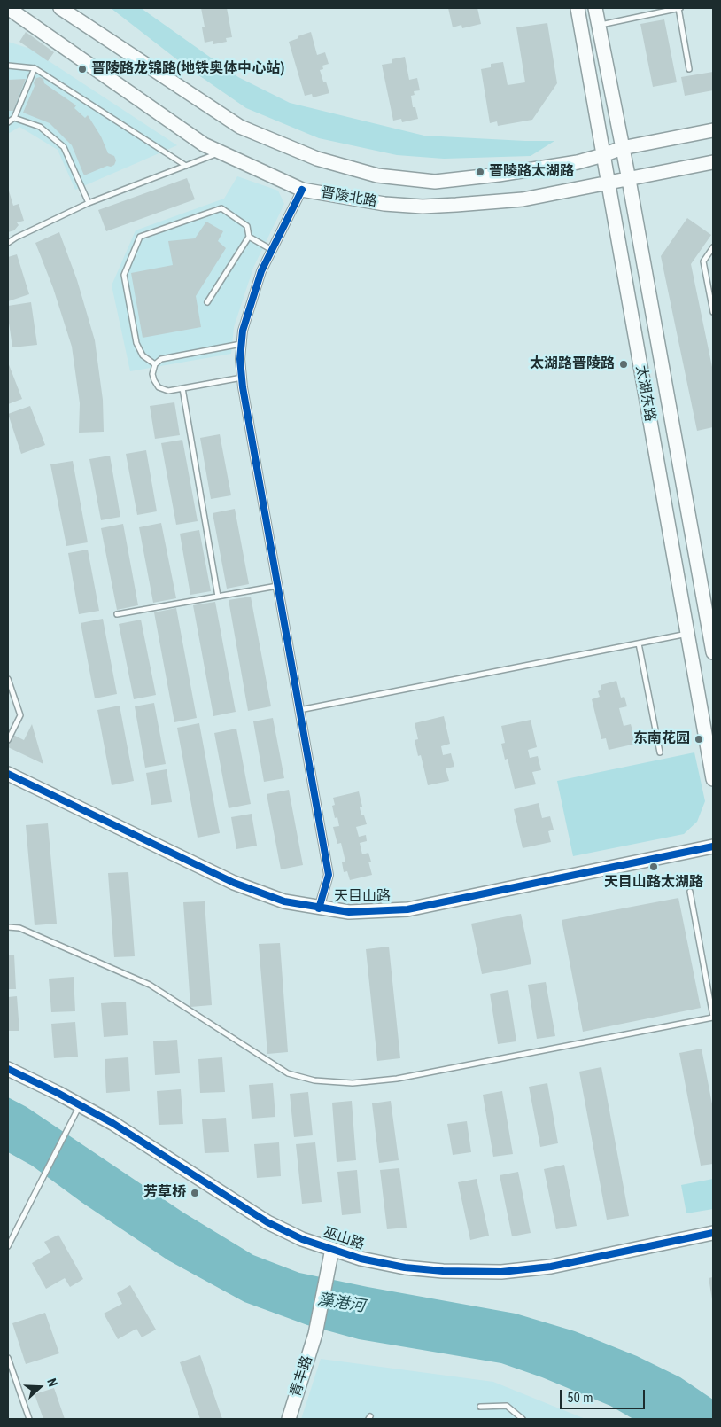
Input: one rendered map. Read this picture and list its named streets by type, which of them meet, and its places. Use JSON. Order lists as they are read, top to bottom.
{
  "streets": {
    "main road": [
      "晋陵北路",
      "太湖东路",
      "天目山路",
      "巫山路",
      "青丰路"
    ]
  },
  "crossings": [
    ["晋陵北路", "太湖东路"],
    ["巫山路", "青丰路"]
  ],
  "water": ["藻港河"],
  "places": [
    "晋陵路龙锦路(地铁奥体中心站)",
    "晋陵路太湖路",
    "太湖路晋陵路",
    "东南花园",
    "天目山路太湖路",
    "芳草桥"
  ],
  "scale_bar": "50 m",
  "north": "right"
}
